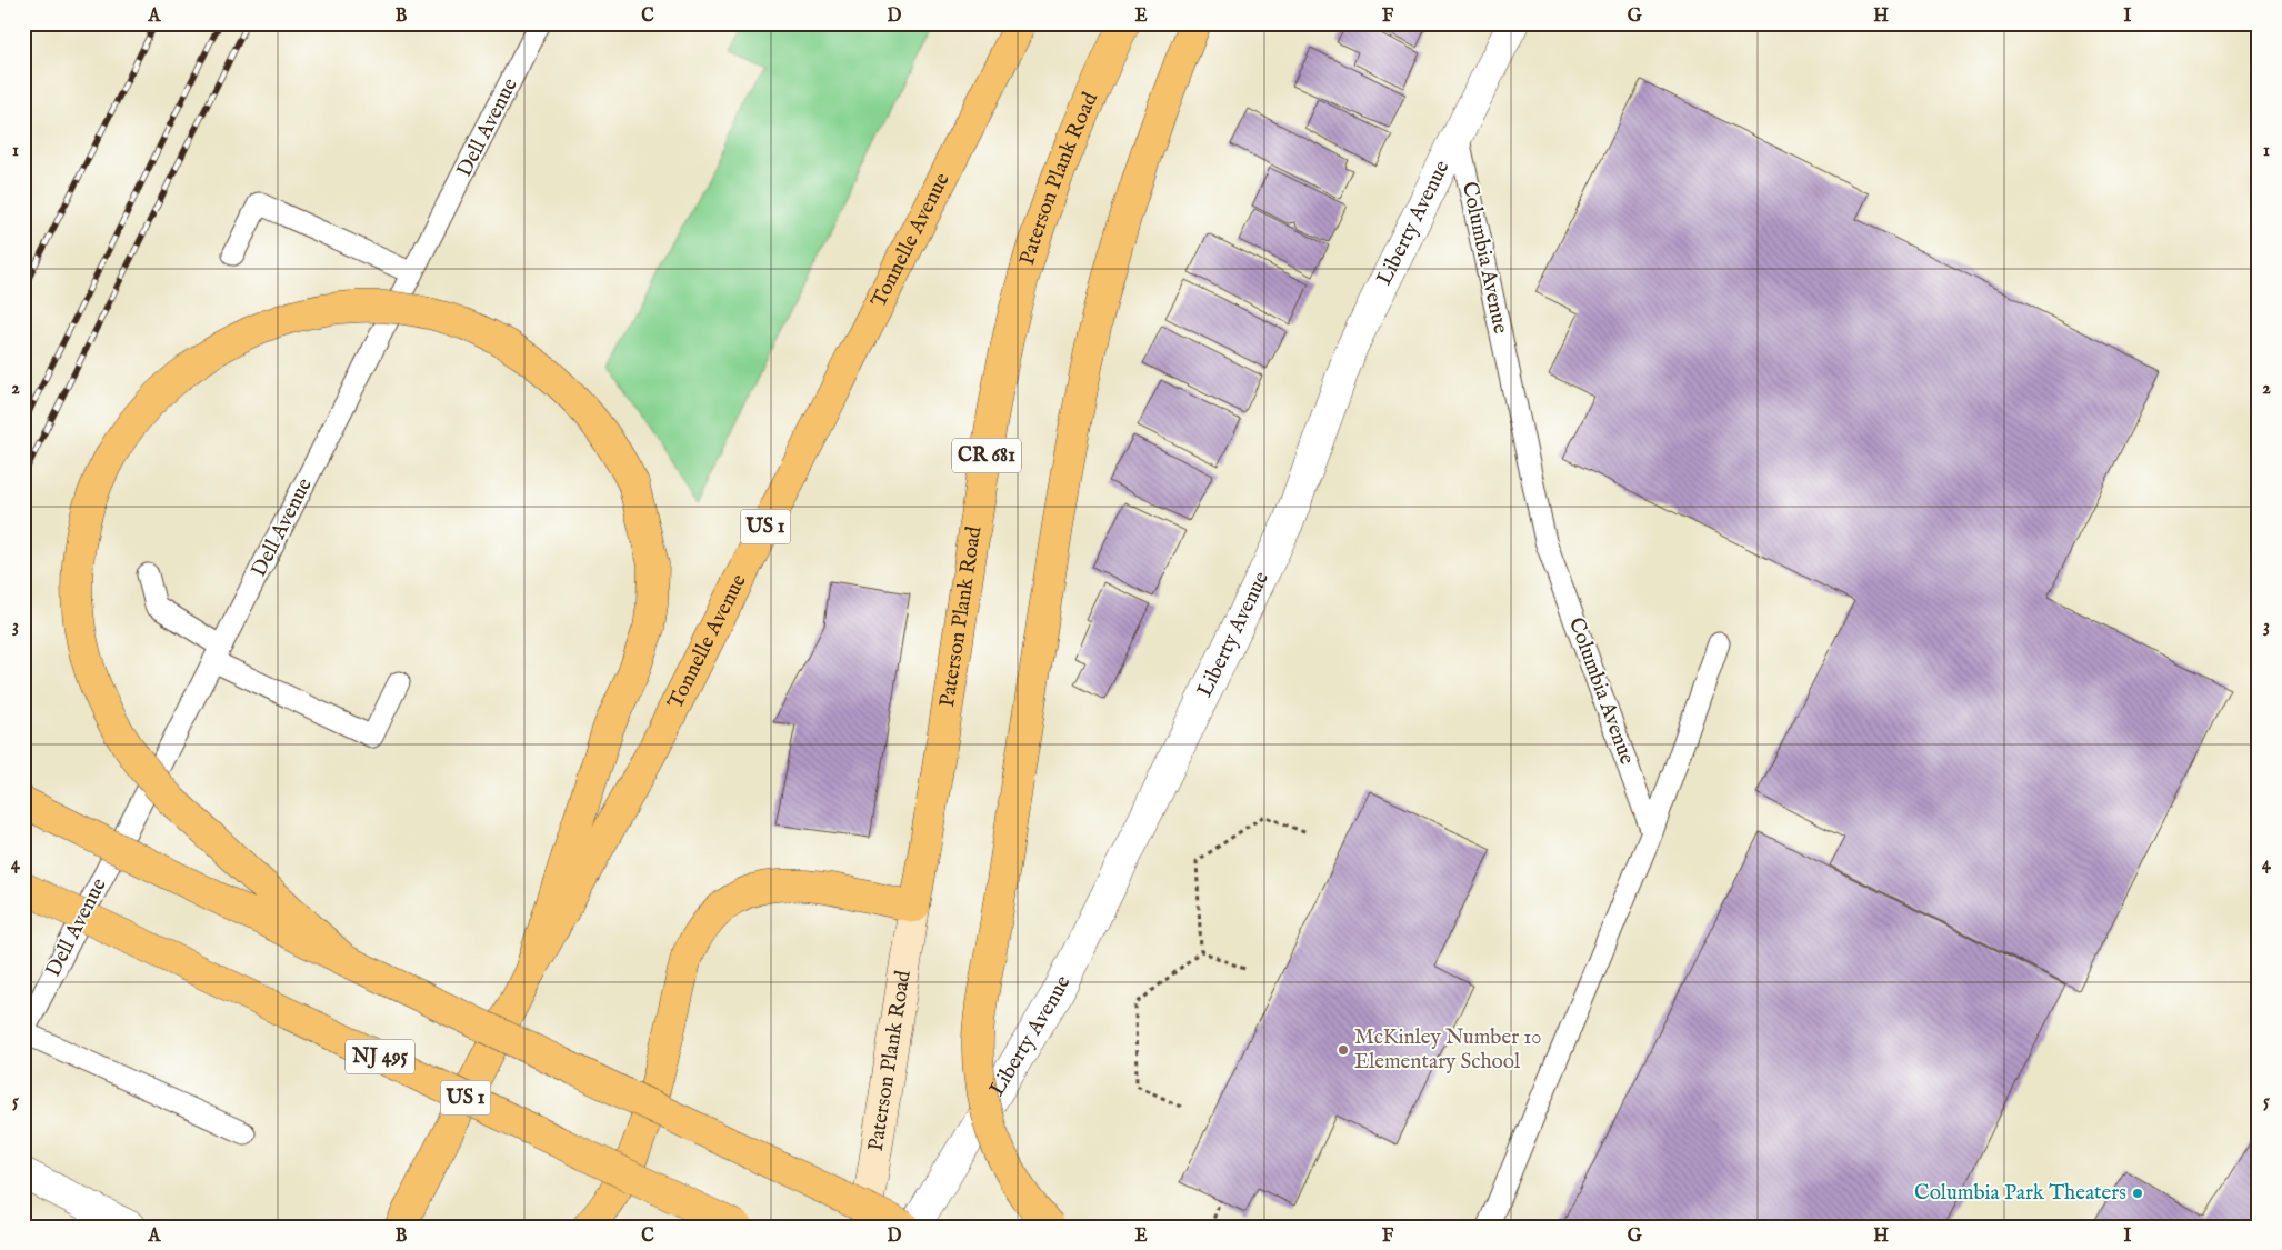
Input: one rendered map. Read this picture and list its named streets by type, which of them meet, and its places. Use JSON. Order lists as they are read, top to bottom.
{
  "streets": {
    "main road": [
      "Paterson Plank Road",
      "Tonnelle Avenue",
      "CR 681",
      "US 1",
      "NJ 495"
    ],
    "street": ["Liberty Avenue"],
    "lane": ["Dell Avenue", "Columbia Avenue"]
  },
  "crossings": [
    ["Liberty Avenue", "Columbia Avenue"]
  ],
  "places": ["McKinley Number 10 Elementary School", "Columbia Park Theaters"],
  "grid": {
    "columns": [
      "A",
      "B",
      "C",
      "D",
      "E",
      "F",
      "G",
      "H",
      "I"
    ],
    "rows": [
      "1",
      "2",
      "3",
      "4",
      "5"
    ]
  }
}
